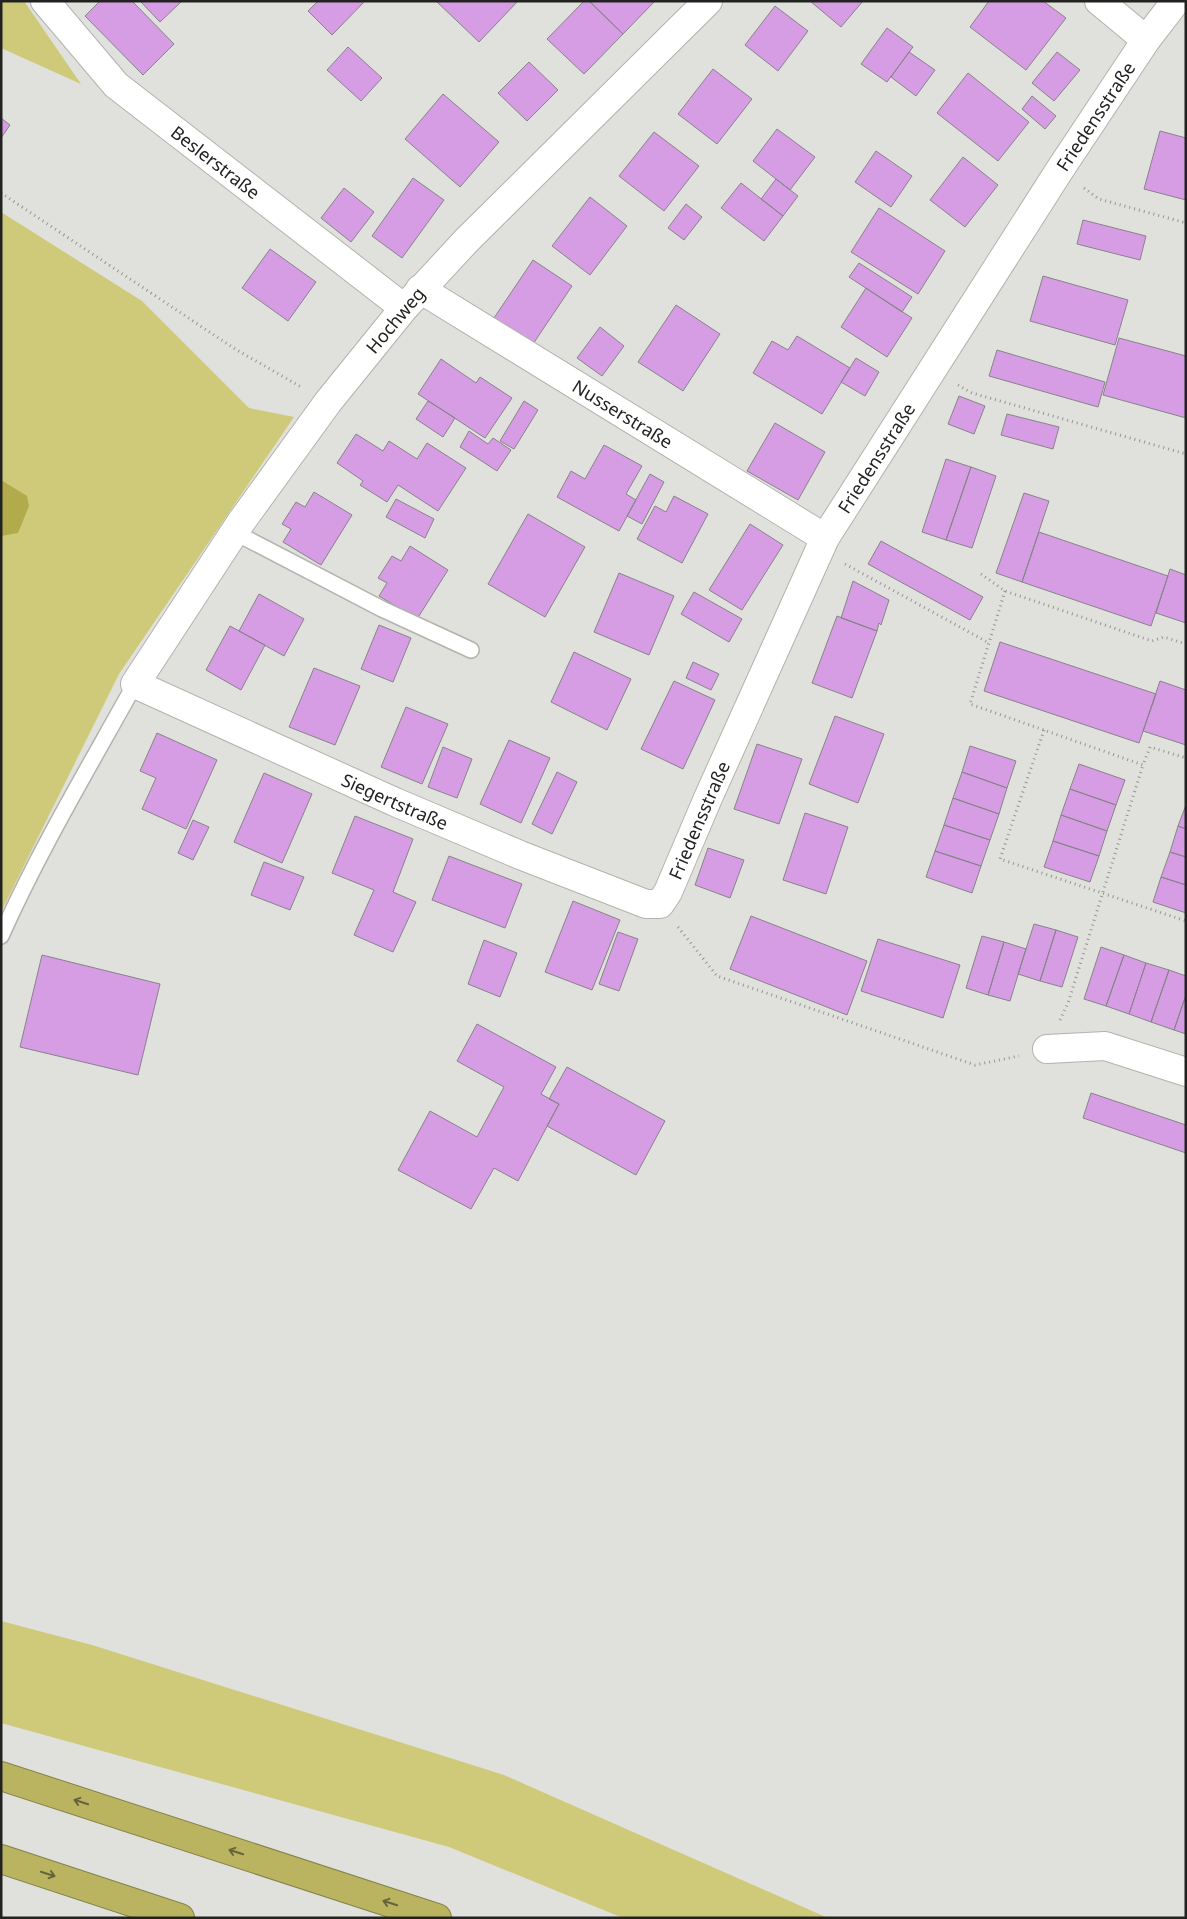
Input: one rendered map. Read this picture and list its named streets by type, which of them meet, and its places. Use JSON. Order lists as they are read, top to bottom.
{
  "streets": {
    "street": [
      "Friedensstraße",
      "Beslerstraße",
      "Hochweg",
      "Nusserstraße",
      "Siegertstraße"
    ]
  },
  "crossings": [
    ["Friedensstraße", "Nusserstraße"],
    ["Friedensstraße", "Siegertstraße"],
    ["Beslerstraße", "Hochweg"],
    ["Beslerstraße", "Nusserstraße"],
    ["Hochweg", "Nusserstraße"],
    ["Hochweg", "Siegertstraße"]
  ]
}
